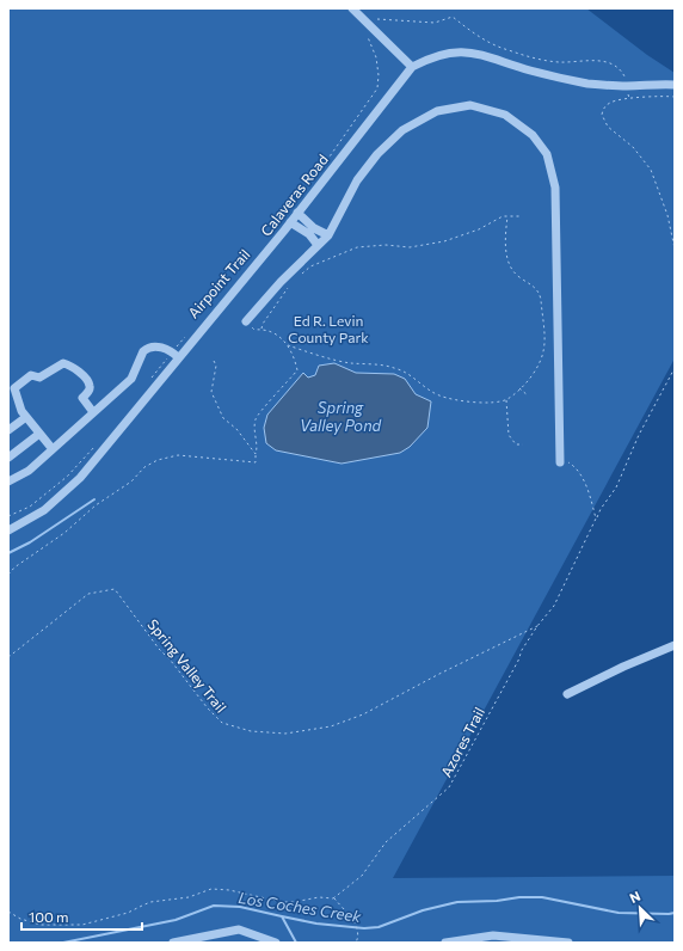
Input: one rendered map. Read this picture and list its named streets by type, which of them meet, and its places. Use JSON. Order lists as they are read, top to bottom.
{
  "streets": {
    "street": ["Calaveras Road"],
    "path": ["Airpoint Trail", "Spring Valley Trail", "Azores Trail"]
  },
  "crossings": [
    ["Calaveras Road", "Airpoint Trail"],
    ["Spring Valley Trail", "Azores Trail"]
  ],
  "water": ["Spring Valley Pond", "Los Coches Creek"],
  "parks": ["Ed R. Levin County Park"],
  "scale_bar": "100 m",
  "north": "top left"
}
